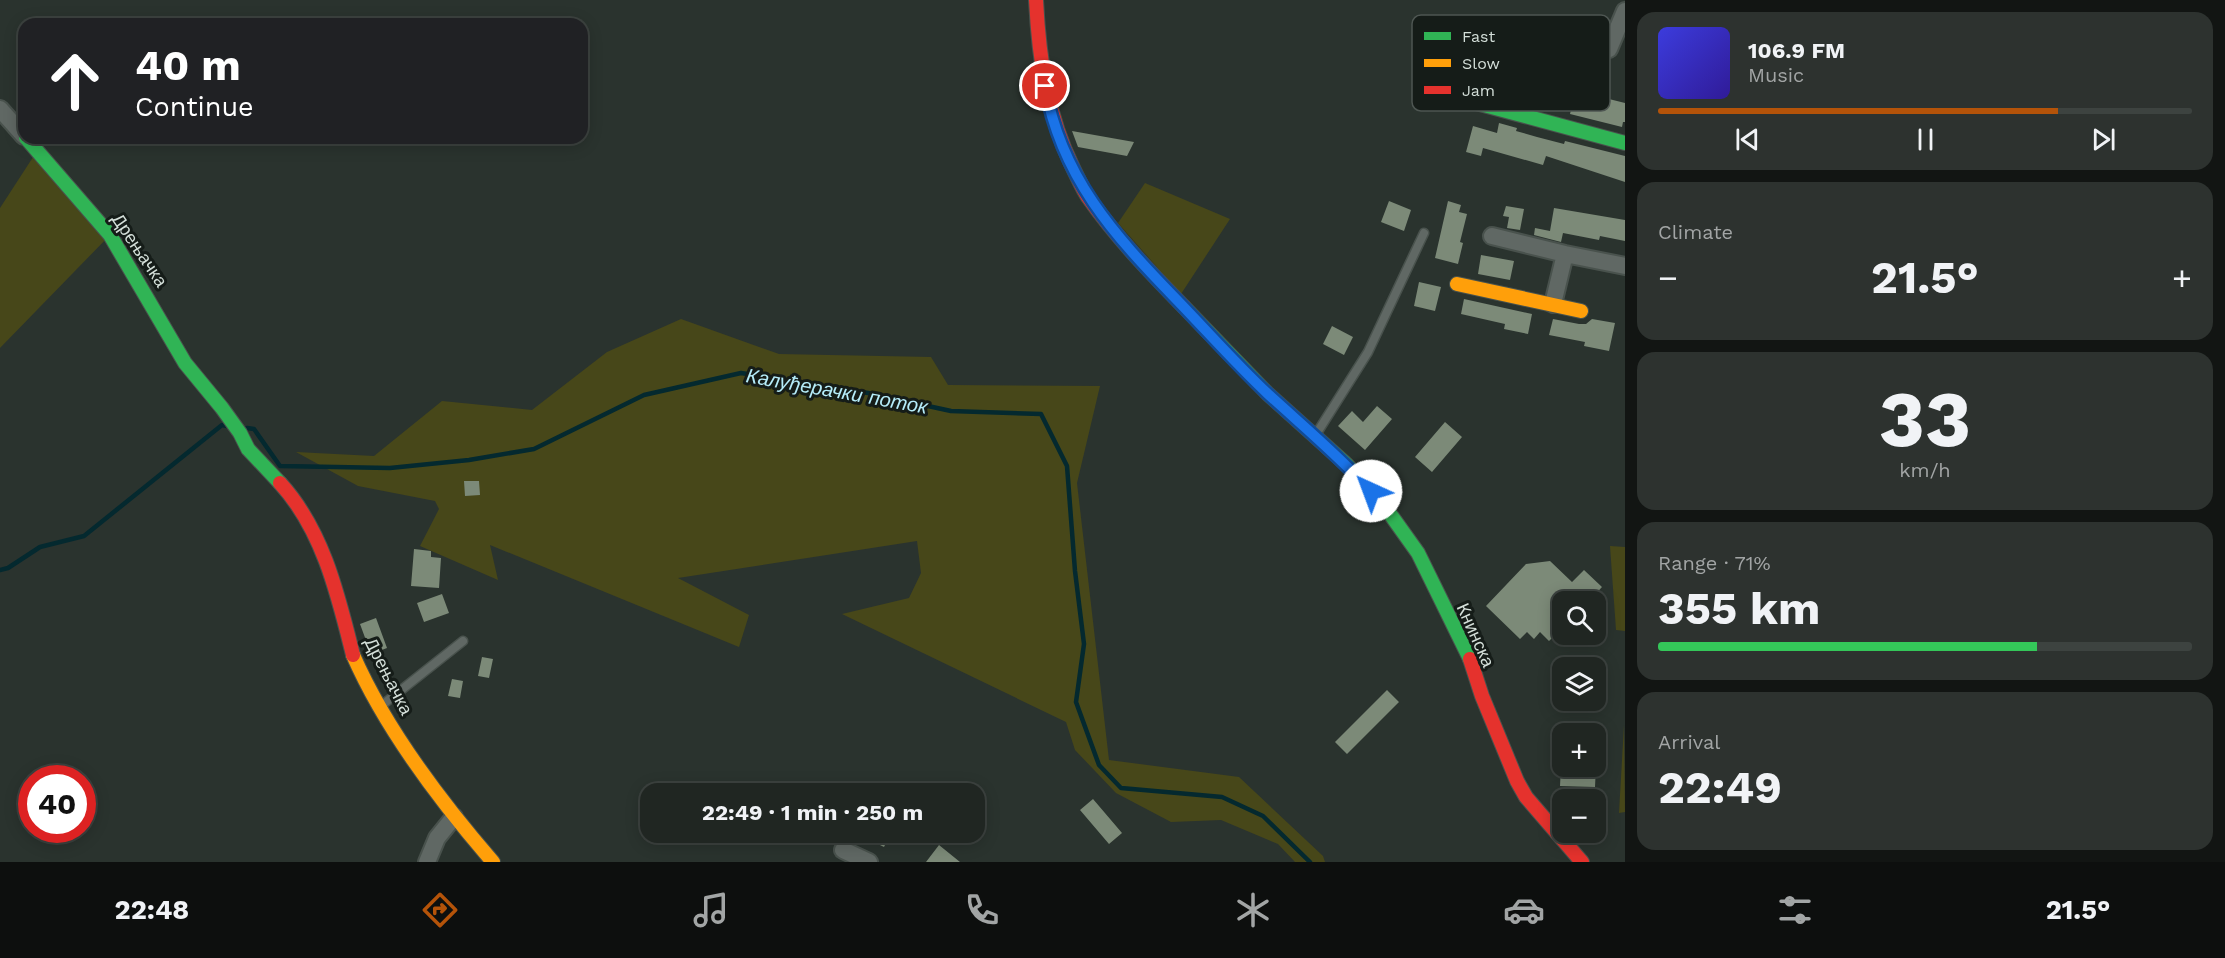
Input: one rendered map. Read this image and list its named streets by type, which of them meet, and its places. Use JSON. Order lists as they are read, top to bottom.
{
  "streets": {
    "street": ["Дрењачка", "Книнска"]
  },
  "water": ["Калуђерачки поток"],
  "legend": ["Fast", "Slow", "Jam"],
  "page": {
    "turn": ["40 m", "Continue"],
    "song": ["106.9 FM", "Music"],
    "tile": [
      "Climate",
      ["33", "km/h"],
      ["Range · 71%", "355 km"],
      ["Arrival", "22:49"]
    ],
    "heat": ["−", "21.5°", "+"],
    "map_buttons": ["+", "−"],
    "limit": "40",
    "trip": "22:49 · 1 min · 250 m",
    "tabs": ["22:48", "21.5°"]
  }
}
